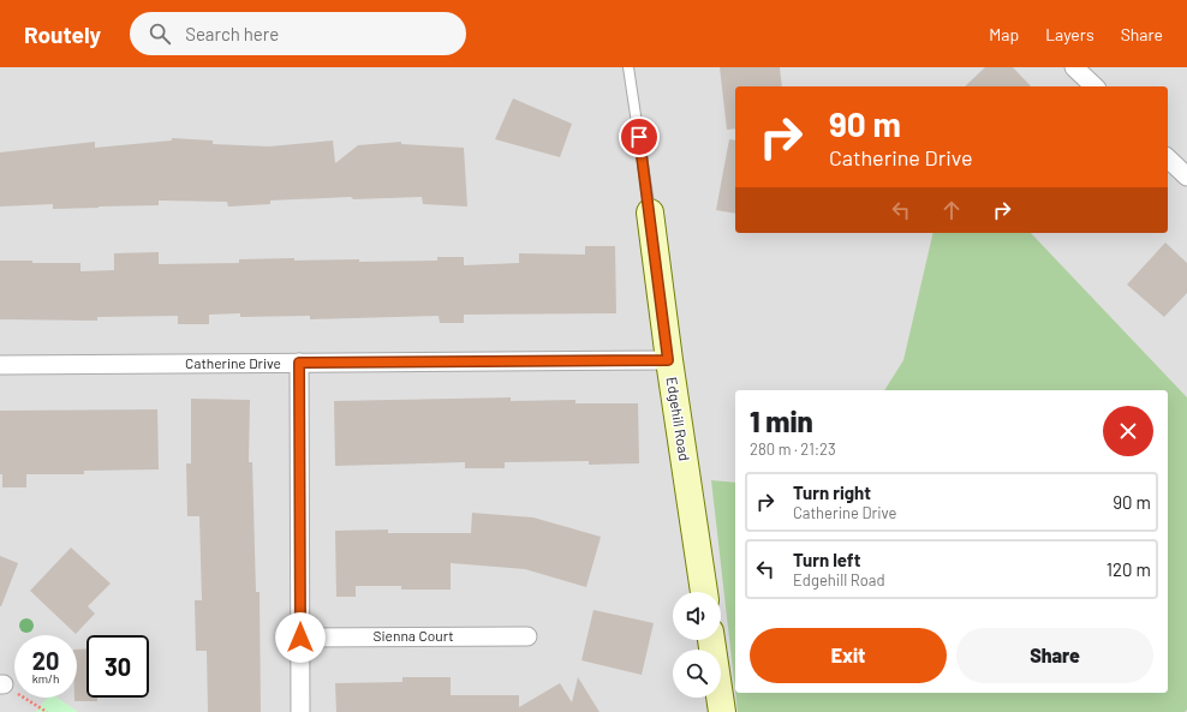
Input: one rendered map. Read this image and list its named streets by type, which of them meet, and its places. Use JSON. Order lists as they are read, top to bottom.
{
  "streets": {
    "street": ["Catherine Drive", "Edgehill Road", "Sienna Court"]
  },
  "crossings": [
    ["Catherine Drive", "Edgehill Road"]
  ],
  "page": {
    "header": "Routely",
    "search": "Search here",
    "nav": ["Map", "Layers", "Share"],
    "turn": ["90 m", "Catherine Drive"],
    "heading": ["1 min", "280 m · 21:23"],
    "list": [
      {
        "name": "Turn right",
        "note": "Catherine Drive",
        "value": "90 m"
      },
      {
        "name": "Turn left",
        "note": "Edgehill Road",
        "value": "120 m"
      }
    ],
    "buttons": ["Exit", "Share"],
    "speed": "20 km/h",
    "limit": "30"
  }
}
